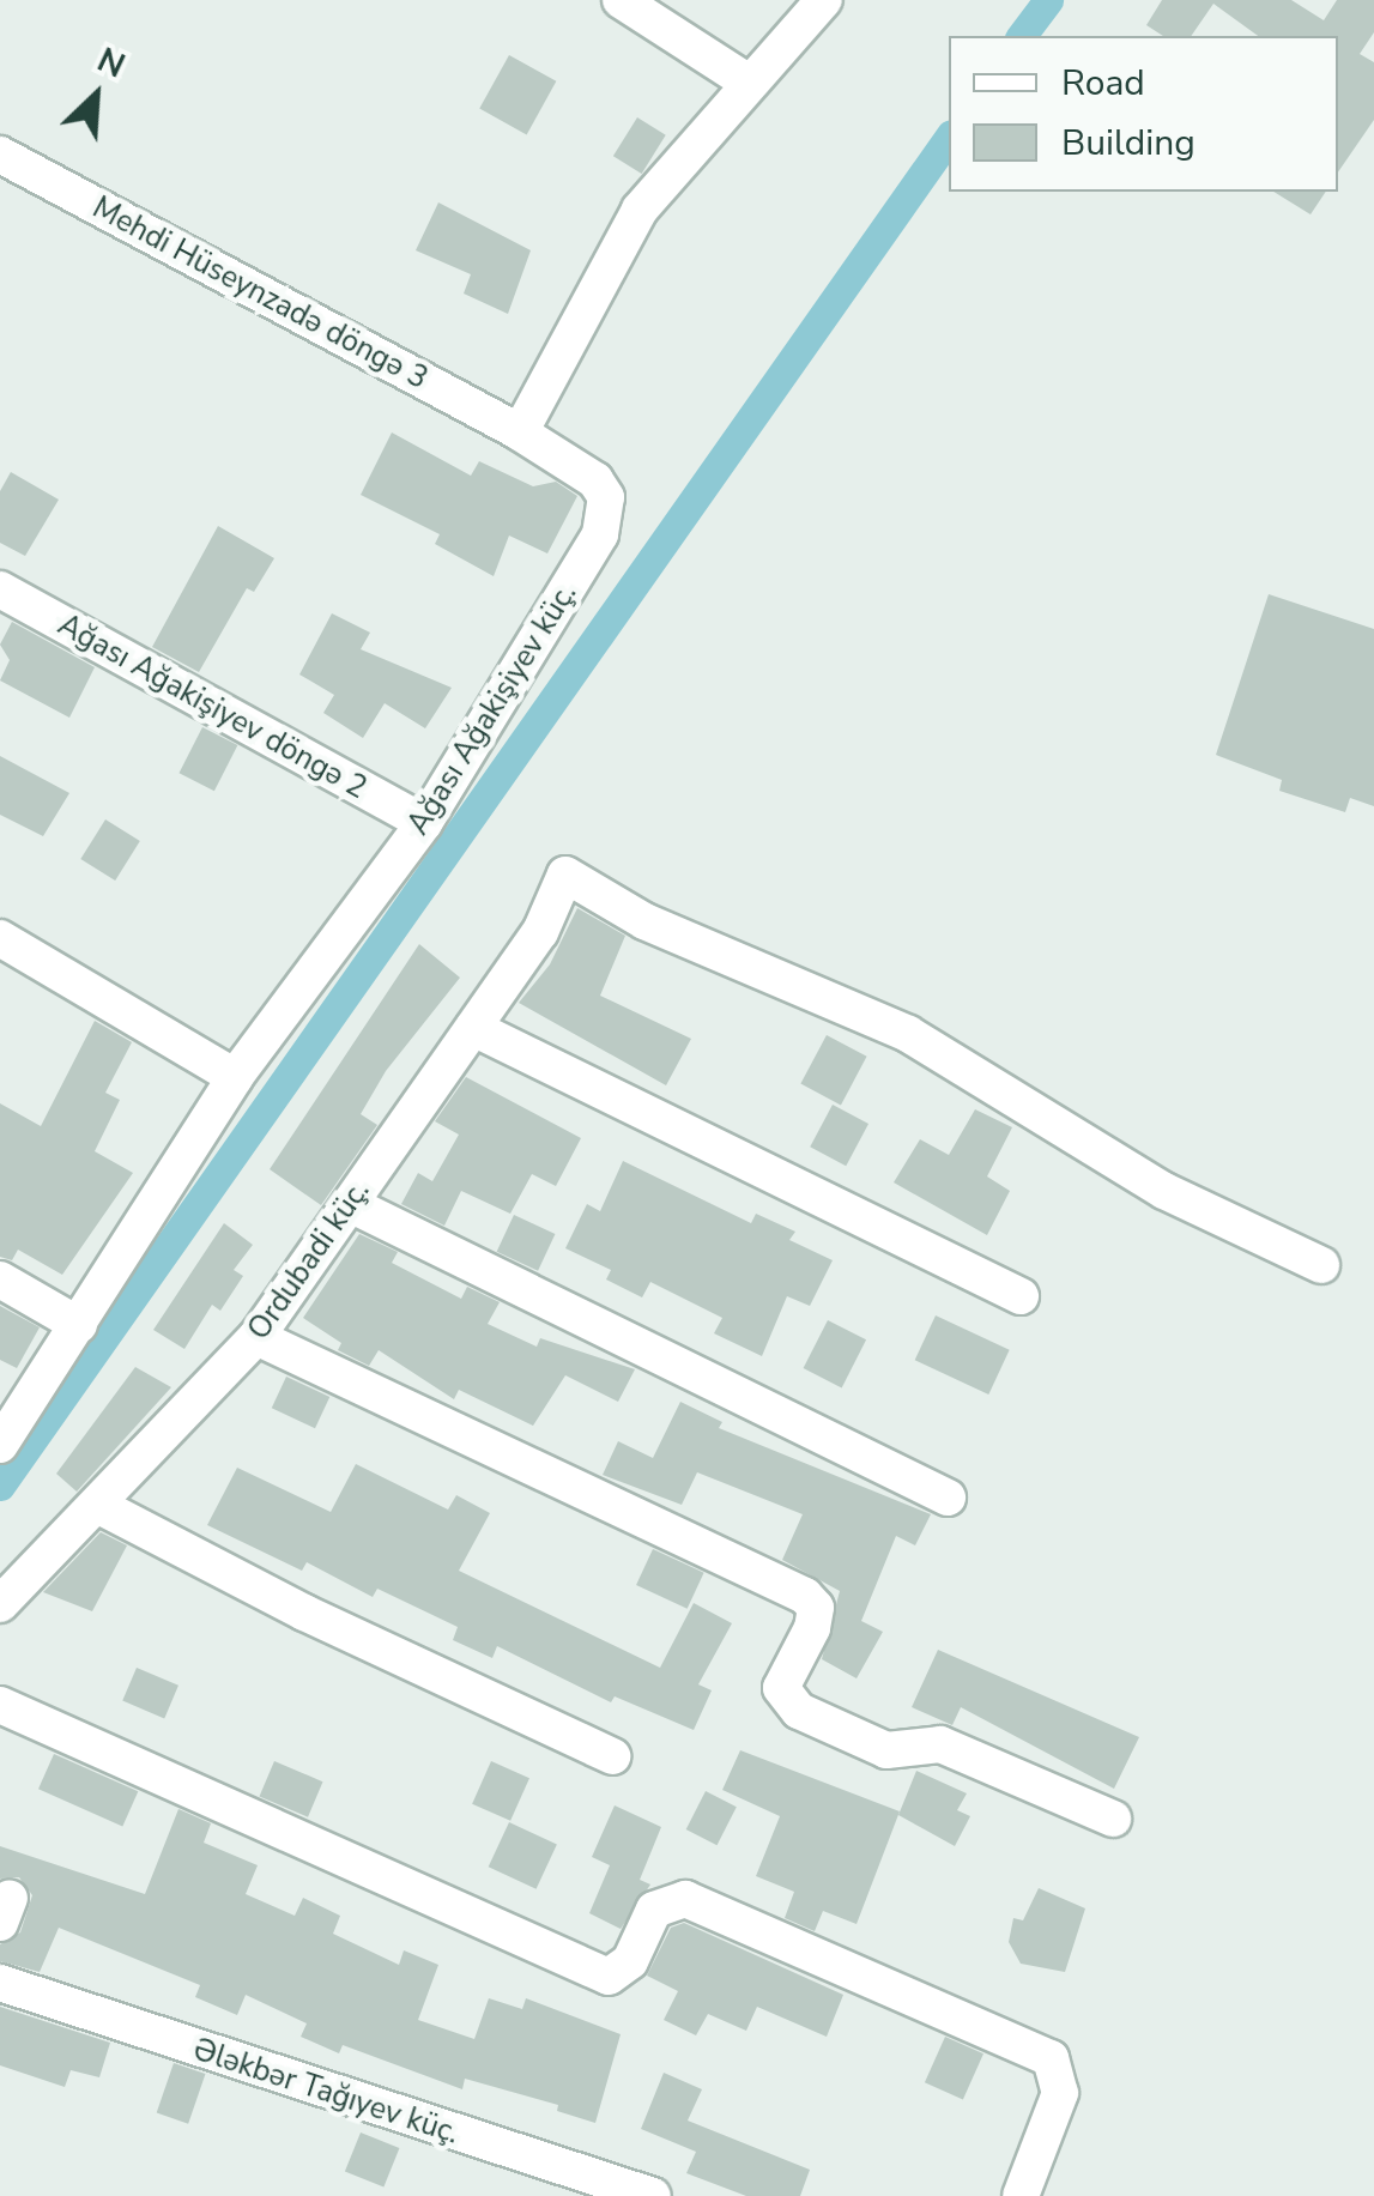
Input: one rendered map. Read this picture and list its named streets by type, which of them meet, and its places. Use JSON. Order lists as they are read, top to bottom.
{
  "streets": {
    "street": [
      "Mehdi Hüseynzadə döngə 3",
      "Ağası Ağakişiyev döngə 2",
      "Ağası Ağakişiyev küç.",
      "Ordubadi küç.",
      "Ələkbər Tağıyev küç."
    ]
  },
  "crossings": [
    ["Mehdi Hüseynzadə döngə 3", "Ağası Ağakişiyev küç."],
    ["Ağası Ağakişiyev döngə 2", "Ağası Ağakişiyev küç."]
  ],
  "legend": ["Road", "Building"],
  "north": "top right"
}
